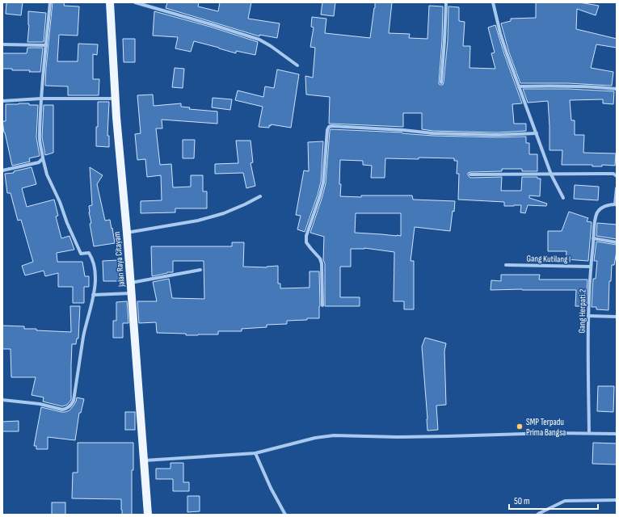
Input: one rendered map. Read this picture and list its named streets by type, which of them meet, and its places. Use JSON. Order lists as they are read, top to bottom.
{
  "streets": {
    "main road": ["Jalan Raya Citayam"],
    "street": ["Gang Kutilang I", "Gang Herpati.2"]
  },
  "crossings": [
    ["Gang Kutilang I", "Gang Herpati.2"]
  ],
  "places": ["SMP Terpadu Prima Bangsa"],
  "scale_bar": "50 m"
}
